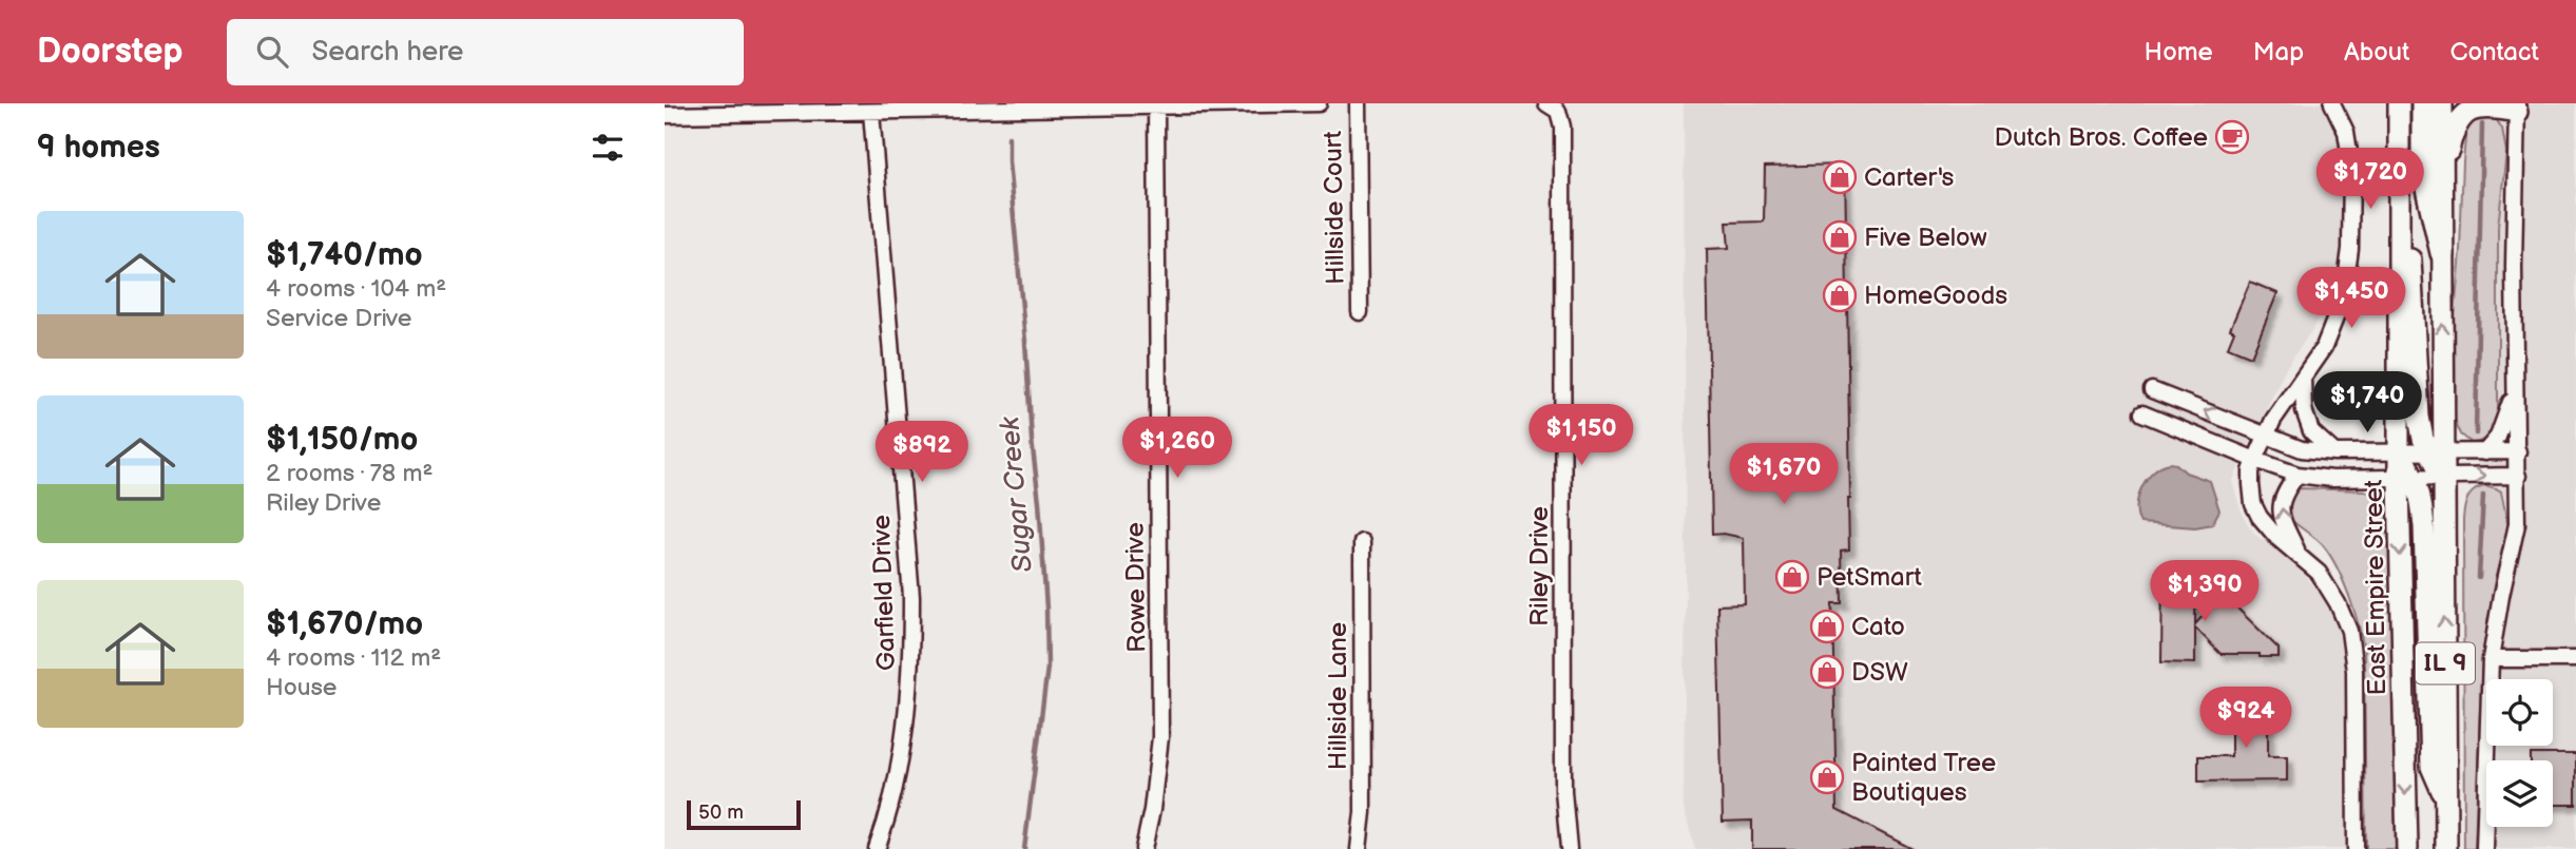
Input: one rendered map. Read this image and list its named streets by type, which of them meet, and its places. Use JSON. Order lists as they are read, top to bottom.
{
  "streets": {
    "main road": ["East Empire Street", "IL 9"],
    "street": [
      "Hillside Court",
      "Riley Drive",
      "Rowe Drive",
      "Garfield Drive",
      "Hillside Lane"
    ]
  },
  "water": ["Sugar Creek"],
  "places": {
    "cafe": ["Dutch Bros. Coffee"],
    "shop": [
      "Carter's",
      "Five Below",
      "HomeGoods",
      "PetSmart",
      "Cato",
      "DSW",
      "Painted Tree Boutiques"
    ]
  },
  "scale_bar": "50 m",
  "page": {
    "header": "Doorstep",
    "search": "Search here",
    "nav": [
      "Home",
      "Map",
      "About",
      "Contact"
    ],
    "heading": "9 homes",
    "price": [
      "$1,720",
      "$1,450",
      "$1,740",
      "$1,150",
      "$1,260",
      "$892",
      "$1,670",
      "$1,390",
      "$924"
    ],
    "list": [
      {
        "name": "$1,740/mo",
        "note": "4 rooms · 104 m² · Service Drive"
      },
      {
        "name": "$1,150/mo",
        "note": "2 rooms · 78 m² · Riley Drive"
      },
      {
        "name": "$1,670/mo",
        "note": "4 rooms · 112 m² · House"
      }
    ],
    "scale": "50 m"
  }
}
